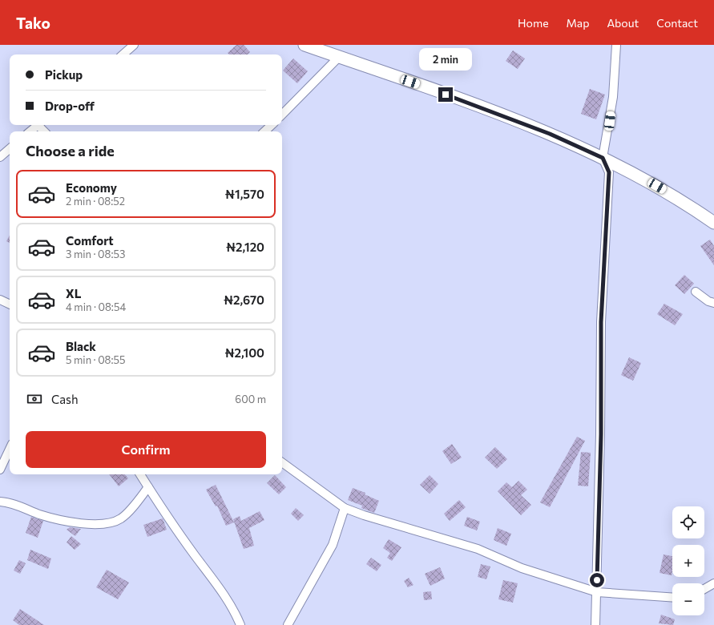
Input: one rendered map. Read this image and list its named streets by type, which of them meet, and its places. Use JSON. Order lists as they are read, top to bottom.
{
  "page": {
    "header": "Tako",
    "nav": [
      "Home",
      "Map",
      "About",
      "Contact"
    ],
    "bubble": "2 min",
    "banner": ["Pickup", "Drop-off"],
    "heading": "Choose a ride",
    "list": [
      {
        "name": "Economy",
        "note": "2 min · 08:52",
        "value": "₦1,570"
      },
      {
        "name": "Comfort",
        "note": "3 min · 08:53",
        "value": "₦2,120"
      },
      {
        "name": "XL",
        "note": "4 min · 08:54",
        "value": "₦2,670"
      },
      {
        "name": "Black",
        "note": "5 min · 08:55",
        "value": "₦2,100"
      }
    ],
    "pay": ["Cash", "600 m"],
    "buttons": "Confirm",
    "map_buttons": ["+", "−"]
  }
}
